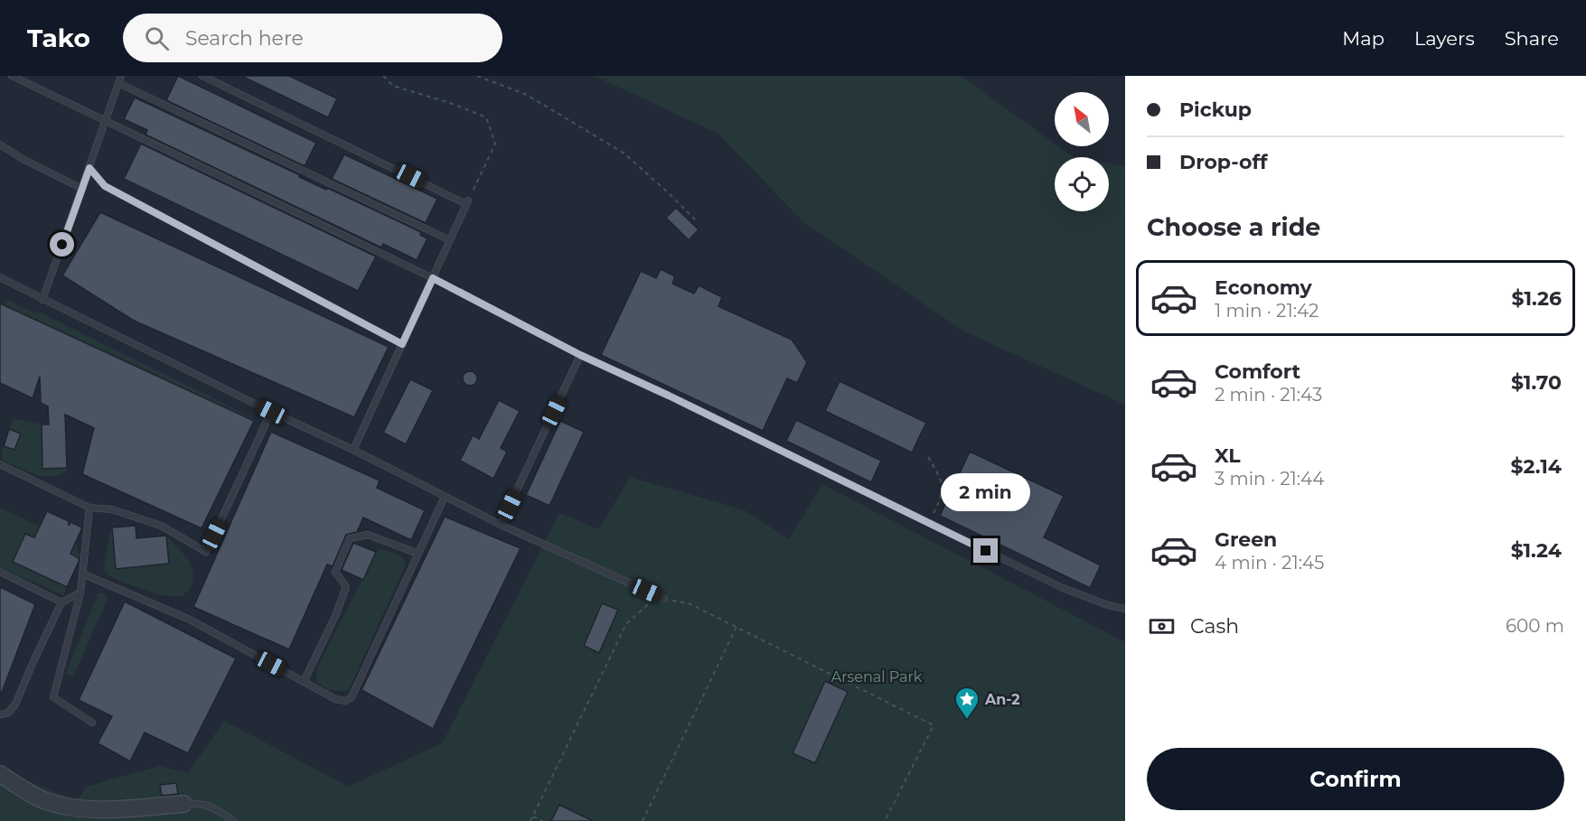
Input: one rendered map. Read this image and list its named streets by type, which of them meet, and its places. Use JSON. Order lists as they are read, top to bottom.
{
  "parks": ["Arsenal Park"],
  "places": {
    "place": ["An-2"]
  },
  "north": "top left",
  "page": {
    "header": "Tako",
    "search": "Search here",
    "nav": ["Map", "Layers", "Share"],
    "banner": ["Pickup", "Drop-off"],
    "heading": "Choose a ride",
    "list": [
      {
        "name": "Economy",
        "note": "1 min · 21:42",
        "value": "$1.26"
      },
      {
        "name": "Comfort",
        "note": "2 min · 21:43",
        "value": "$1.70"
      },
      {
        "name": "XL",
        "note": "3 min · 21:44",
        "value": "$2.14"
      },
      {
        "name": "Green",
        "note": "4 min · 21:45",
        "value": "$1.24"
      }
    ],
    "bubble": "2 min",
    "pay": ["Cash", "600 m"],
    "buttons": "Confirm"
  }
}
